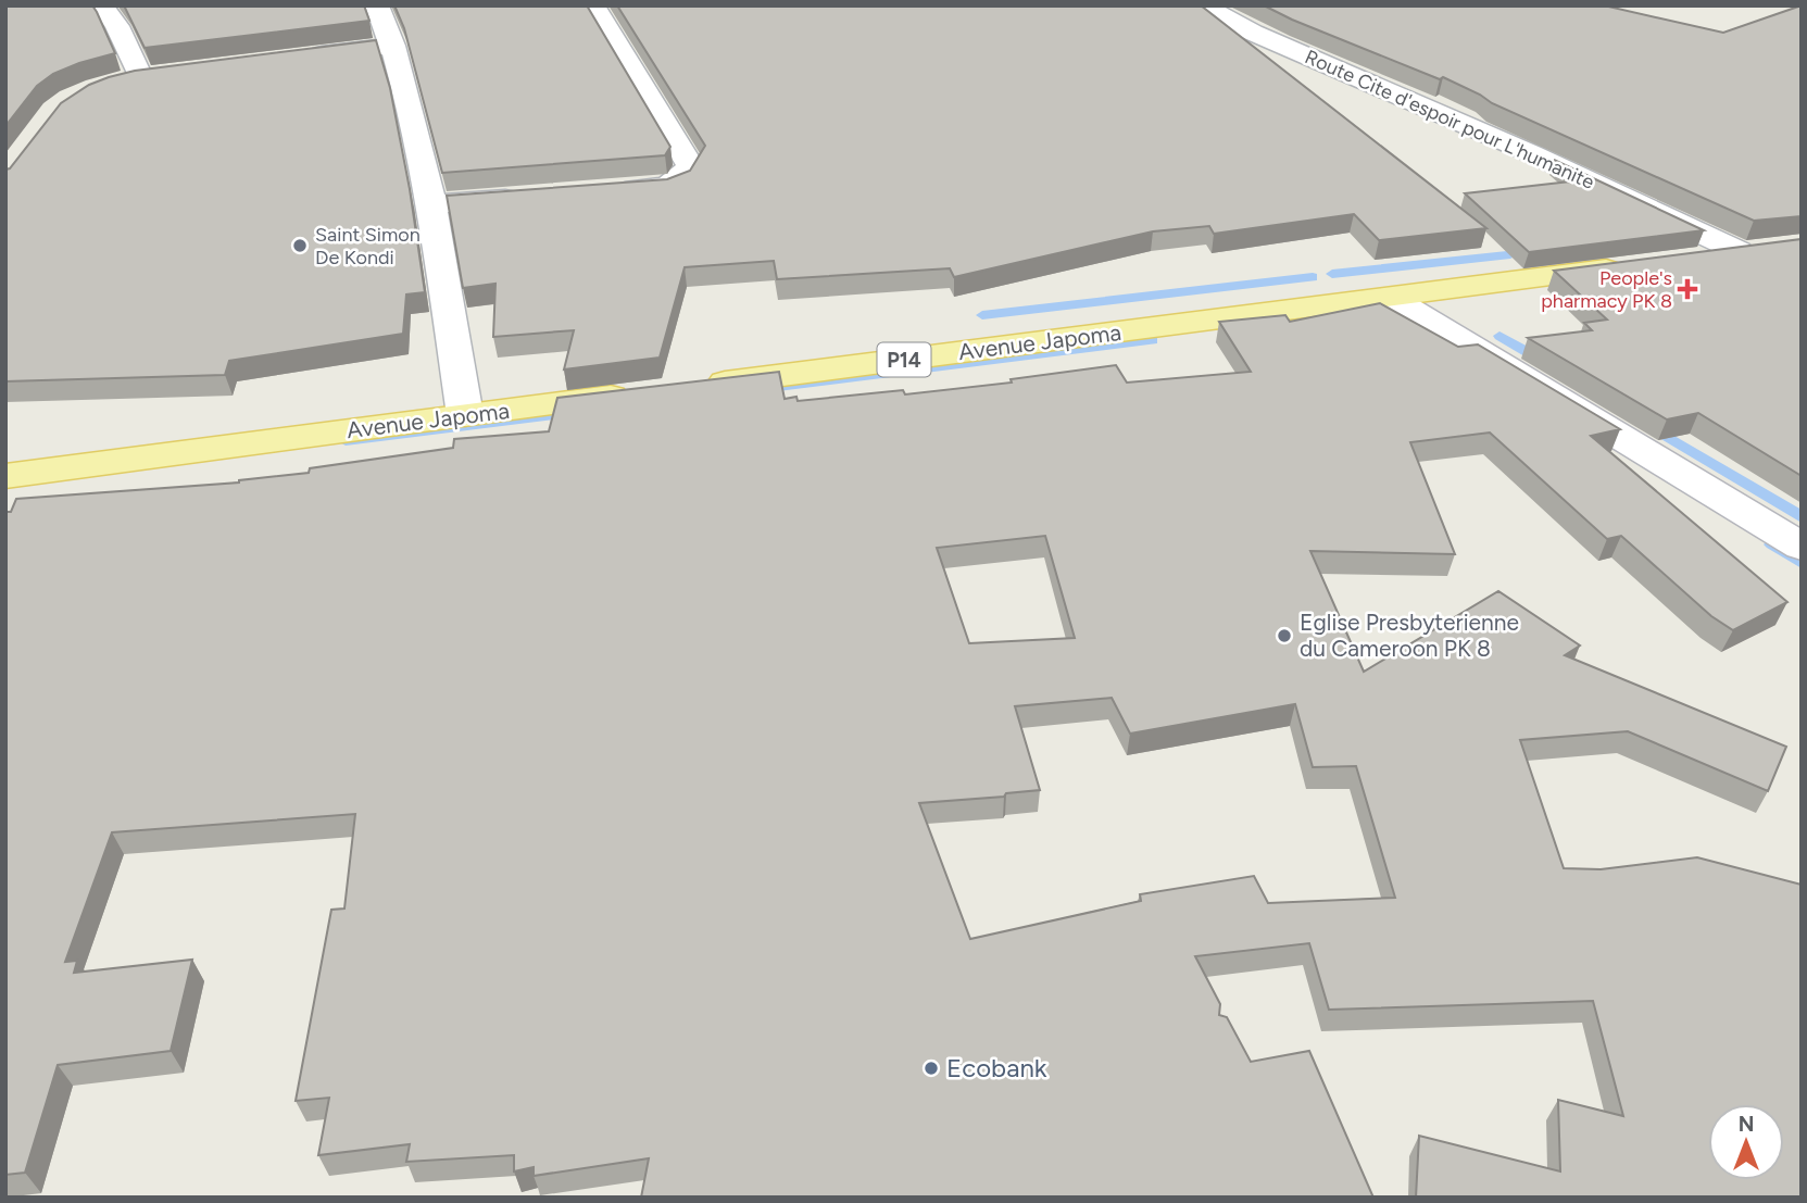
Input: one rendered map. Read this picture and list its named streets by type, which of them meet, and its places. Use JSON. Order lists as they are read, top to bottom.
{
  "streets": {
    "main road": ["Avenue Japoma", "P14"],
    "street": ["Route Cite d'espoir pour L'humanite"]
  },
  "places": {
    "other": ["Saint Simon De Kondi", "Eglise Presbyterienne du Cameroon PK 8", "Ecobank"],
    "health": ["People's pharmacy PK 8"]
  },
  "north": "top"
}
